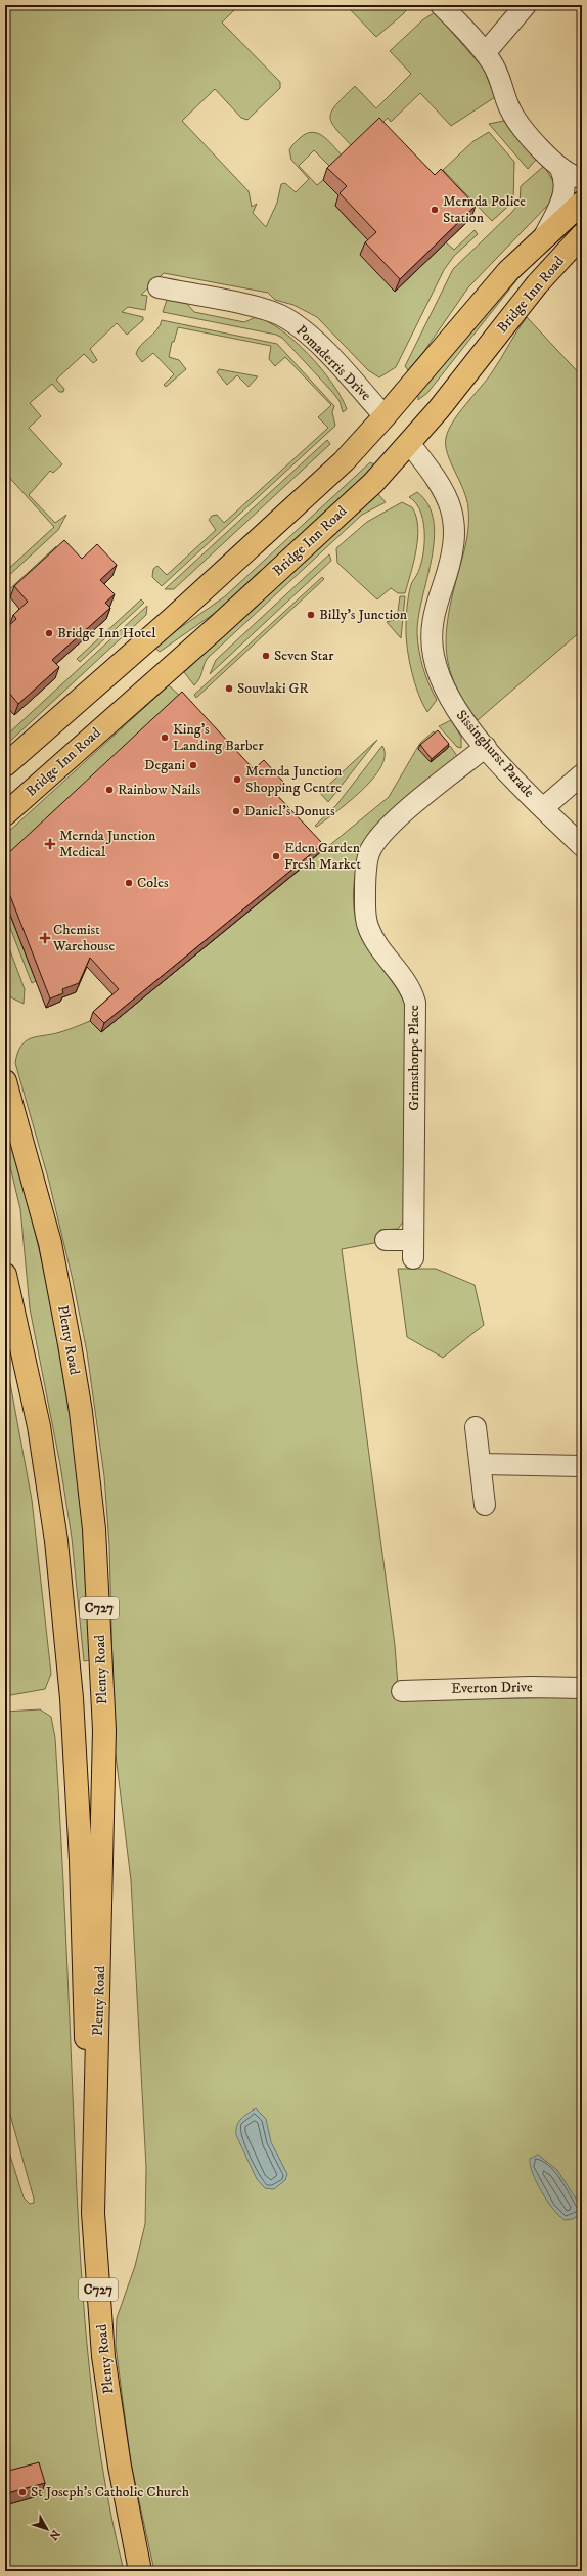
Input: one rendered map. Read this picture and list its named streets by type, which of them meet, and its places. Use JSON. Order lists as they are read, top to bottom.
{
  "streets": {
    "main road": ["Bridge Inn Road", "Plenty Road", "C727"],
    "street": [
      "Pomaderris Drive",
      "Sissinghurst Parade",
      "Grimsthorpe Place",
      "Everton Drive"
    ]
  },
  "crossings": [
    ["Bridge Inn Road", "Pomaderris Drive"],
    ["Bridge Inn Road", "Sissinghurst Parade"],
    ["Sissinghurst Parade", "Grimsthorpe Place"]
  ],
  "places": {
    "other": [
      "Mernda Police Station",
      "Billy's Junction",
      "Bridge Inn Hotel",
      "Seven Star",
      "Souvlaki GR",
      "King's Landing Barber",
      "Degani",
      "Mernda Junction Shopping Centre",
      "Rainbow Nails",
      "Daniel's Donuts",
      "Eden Garden Fresh Market",
      "Coles",
      "St Joseph's Catholic Church"
    ],
    "health": ["Mernda Junction Medical", "Chemist Warehouse"]
  },
  "north": "bottom right"
}
